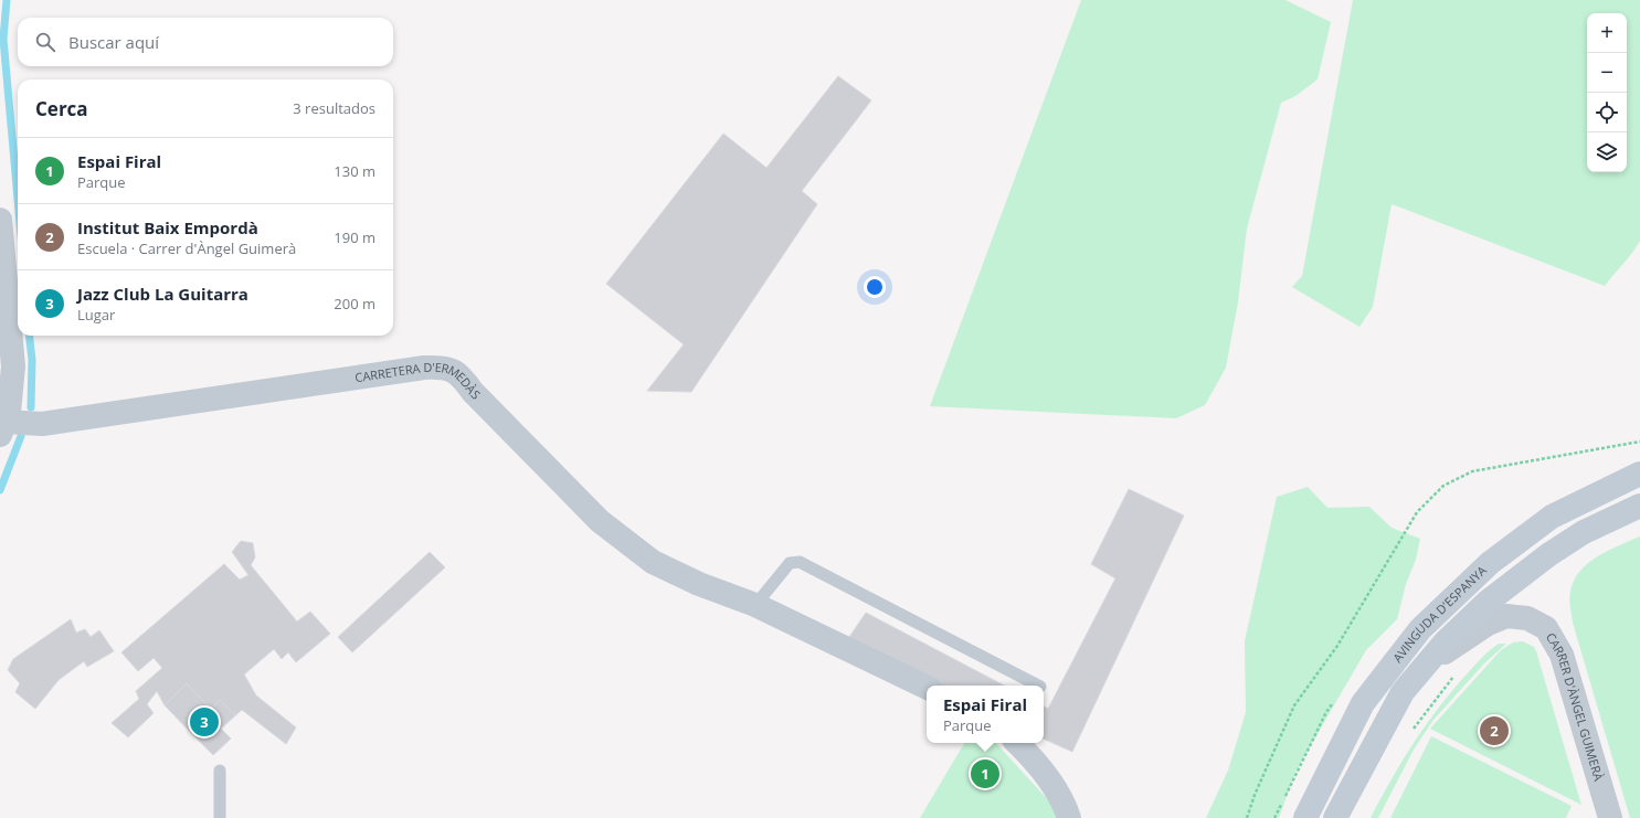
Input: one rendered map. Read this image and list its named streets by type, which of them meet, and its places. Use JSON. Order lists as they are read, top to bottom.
{
  "streets": {
    "main road": ["AVINGUDA D'ESPANYA"],
    "street": ["CARRETERA D'ERMEDÀS", "CARRER D'ÀNGEL GUIMERÀ"]
  },
  "crossings": [
    ["AVINGUDA D'ESPANYA", "CARRER D'ÀNGEL GUIMERÀ"]
  ],
  "page": {
    "map_buttons": ["+", "−"],
    "search": "Buscar aquí",
    "heading": ["Cerca", "3 resultados"],
    "list": [
      {
        "mark": "1",
        "name": "Espai Firal",
        "note": "Parque",
        "value": "130 m"
      },
      {
        "mark": "2",
        "name": "Institut Baix Empordà",
        "note": "Escuela · Carrer d'Àngel Guimerà",
        "value": "190 m"
      },
      {
        "mark": "3",
        "name": "Jazz Club La Guitarra",
        "note": "Lugar",
        "value": "200 m"
      }
    ],
    "popup": ["Espai Firal", "Parque"],
    "pins": ["3", "2", "1"]
  }
}
